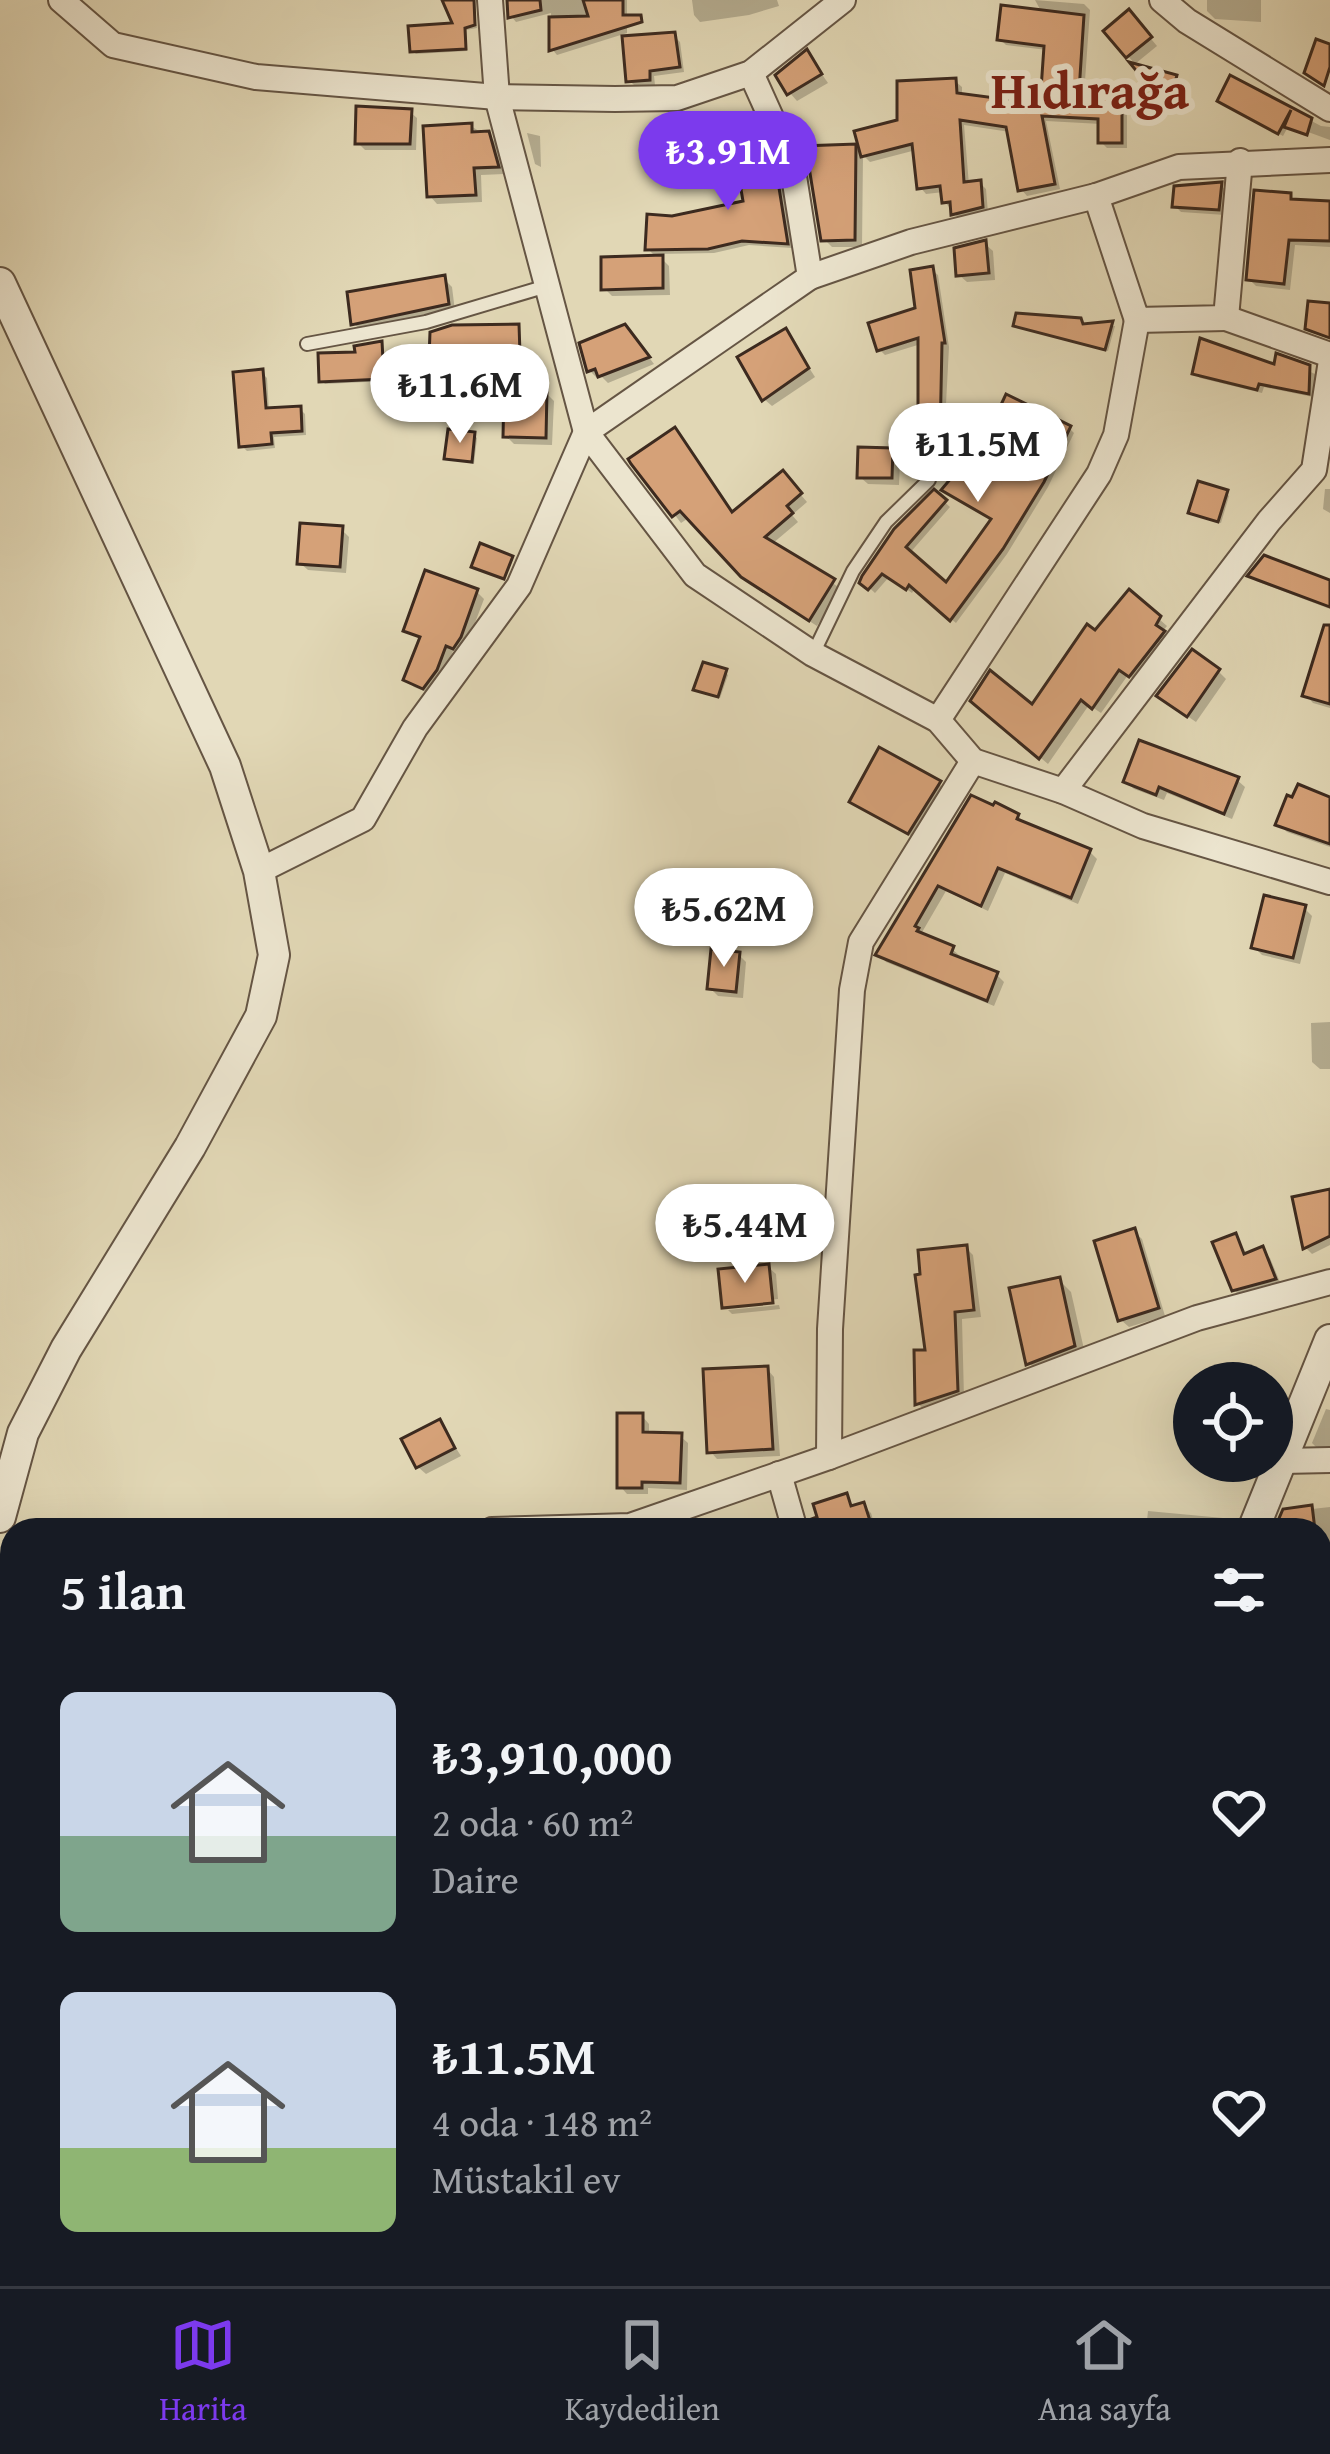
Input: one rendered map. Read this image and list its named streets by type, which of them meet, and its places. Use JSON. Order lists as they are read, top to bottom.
{
  "districts": ["Hıdırağa"],
  "page": {
    "price": [
      "₺3.91M",
      "₺11.6M",
      "₺11.5M",
      "₺5.62M",
      "₺5.44M"
    ],
    "heading": "5 ilan",
    "list": [
      {
        "name": "₺3,910,000",
        "note": "2 oda · 60 m² · Daire"
      },
      {
        "name": "₺11.5M",
        "note": "4 oda · 148 m² · Müstakil ev"
      }
    ],
    "tabs": ["Harita", "Kaydedilen", "Ana sayfa"]
  }
}
